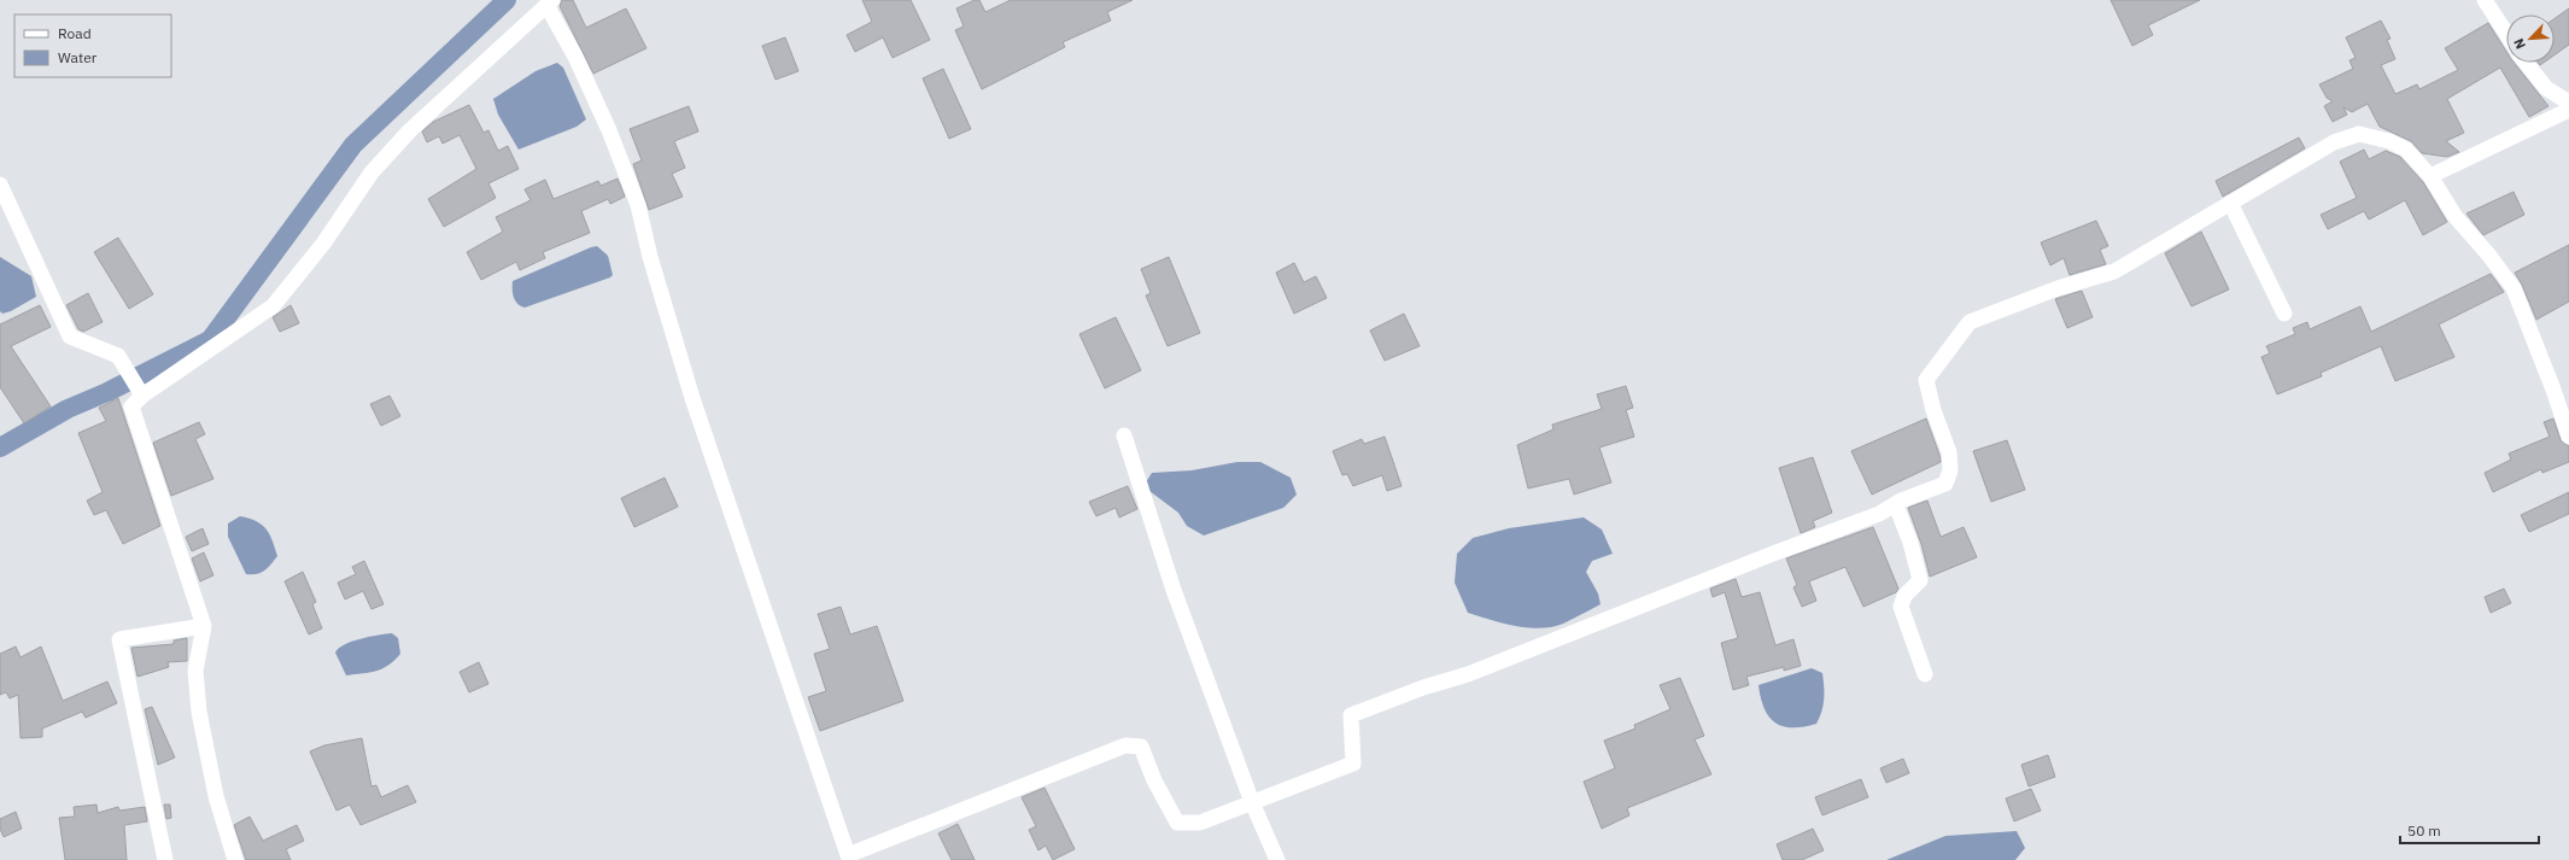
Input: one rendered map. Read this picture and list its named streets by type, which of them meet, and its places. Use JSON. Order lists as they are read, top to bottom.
{
  "legend": ["Road", "Water"],
  "scale_bar": "50 m",
  "north": "bottom left"
}
